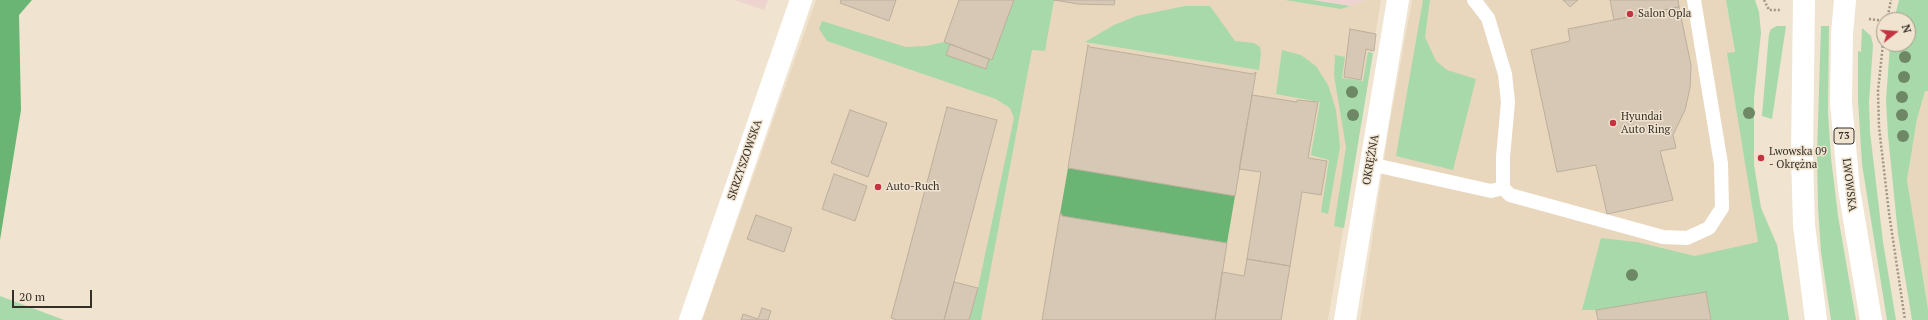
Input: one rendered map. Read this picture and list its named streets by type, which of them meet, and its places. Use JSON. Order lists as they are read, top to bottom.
{
  "streets": {
    "street": [
      "73",
      "SKRZYSZOWSKA",
      "OKRĘŻNA",
      "LWOWSKA"
    ]
  },
  "places": [
    "Salon Opla",
    "Hyundai Auto Ring",
    "Lwowska 09 - Okrężna",
    "Auto-Ruch"
  ],
  "scale_bar": "20 m",
  "north": "right"
}
